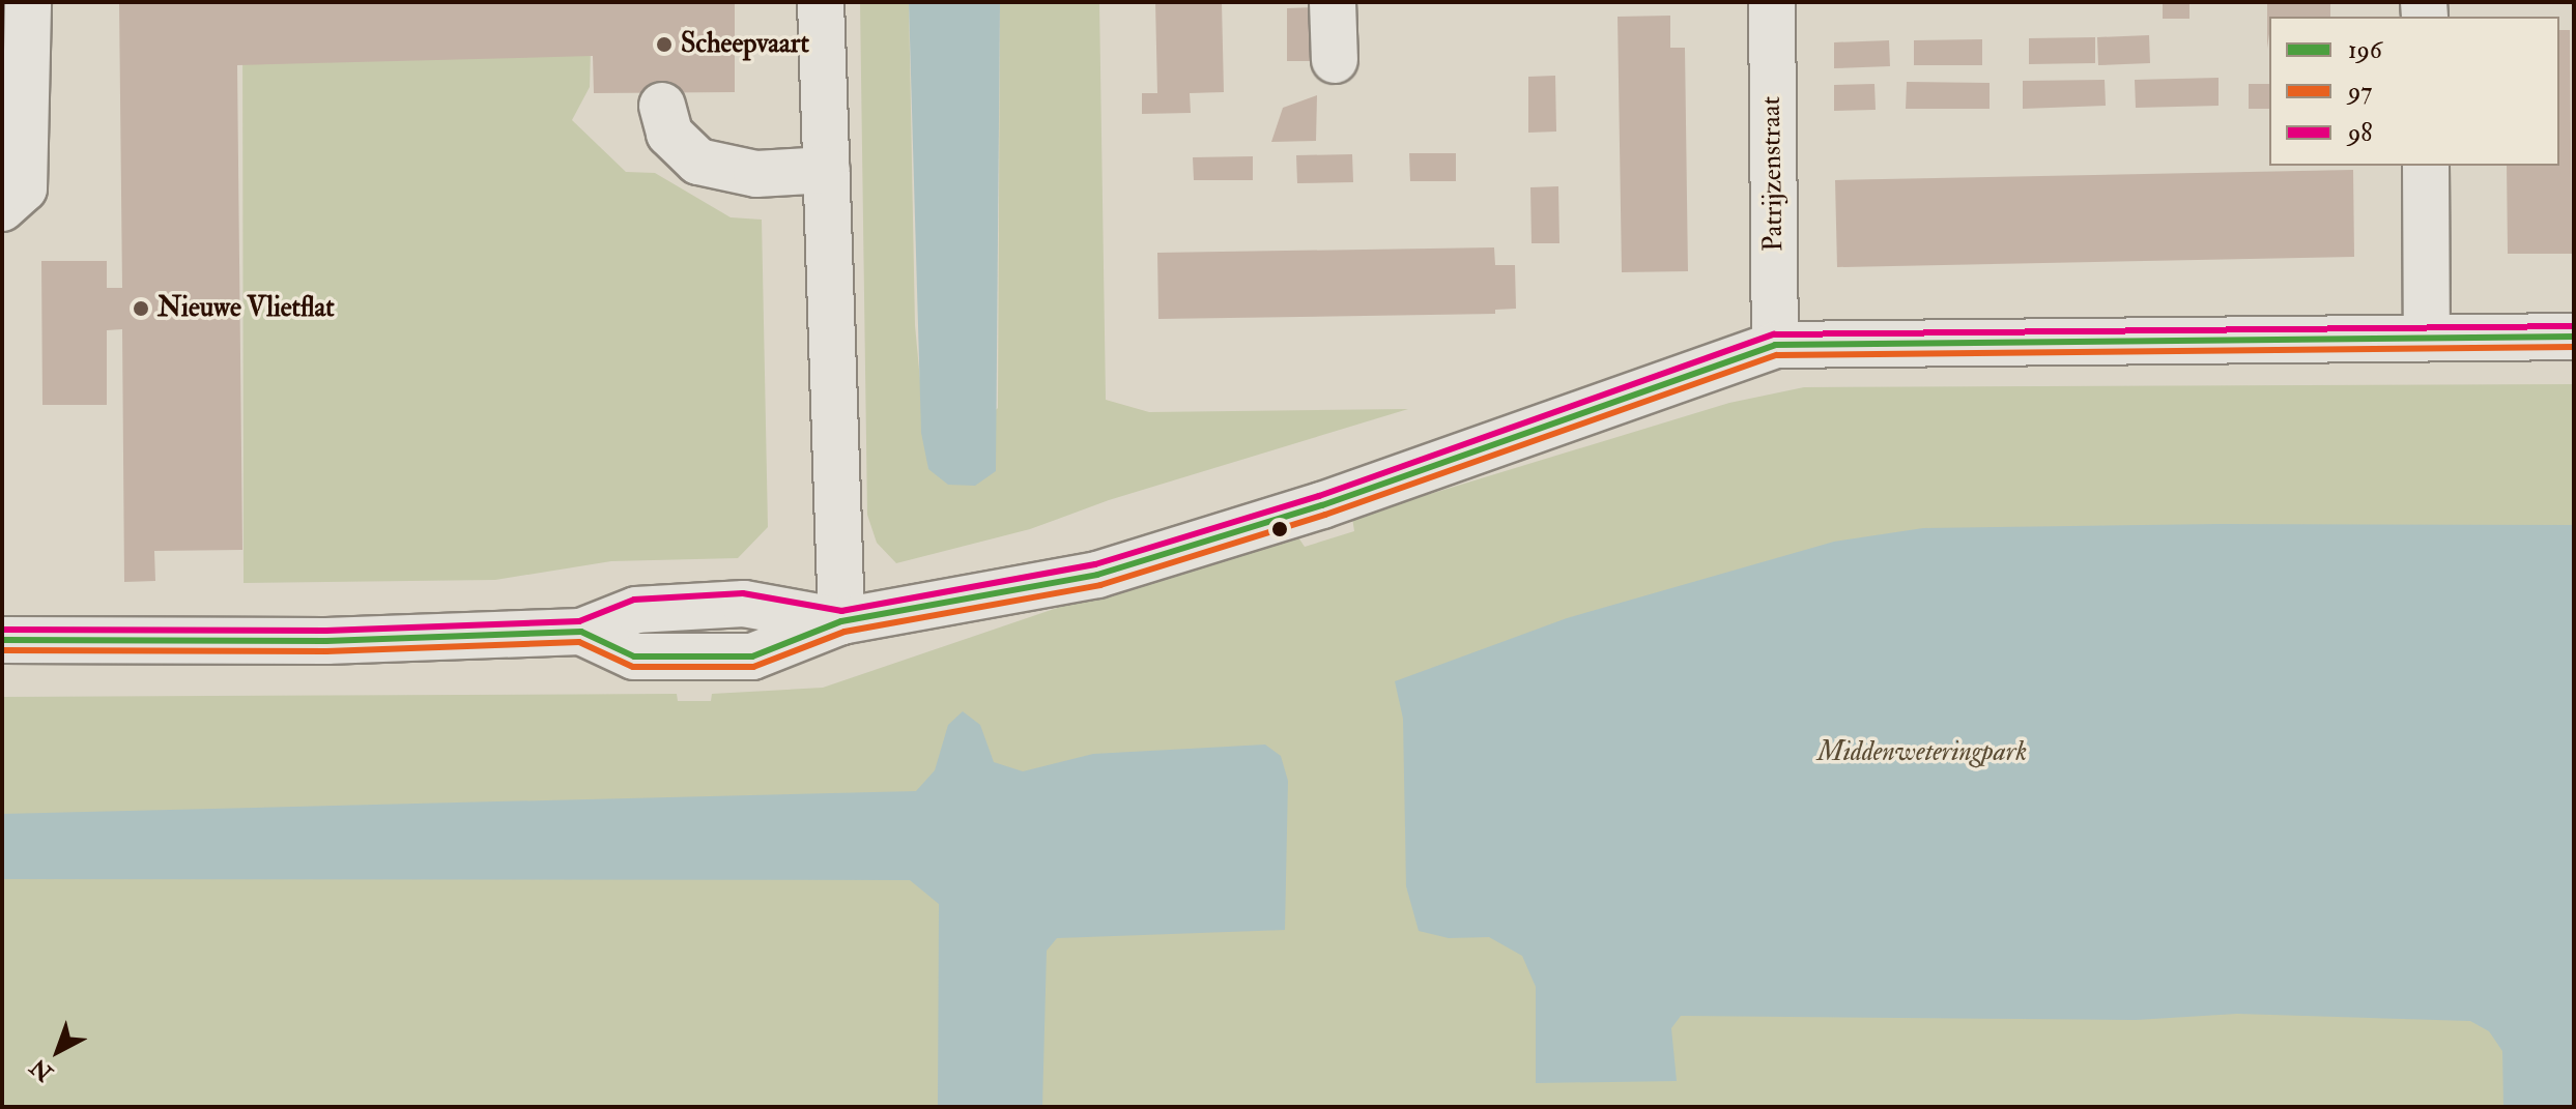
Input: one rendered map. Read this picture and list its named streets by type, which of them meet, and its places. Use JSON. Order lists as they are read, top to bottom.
{
  "streets": {
    "street": ["Patrijzenstraat"]
  },
  "parks": ["Middenweteringpark"],
  "places": ["Scheepvaart", "Nieuwe Vlietflat"],
  "lines": ["transit line 98", "transit line 196", "transit line 97"],
  "legend": ["196", "97", "98"],
  "north": "bottom left"
}
